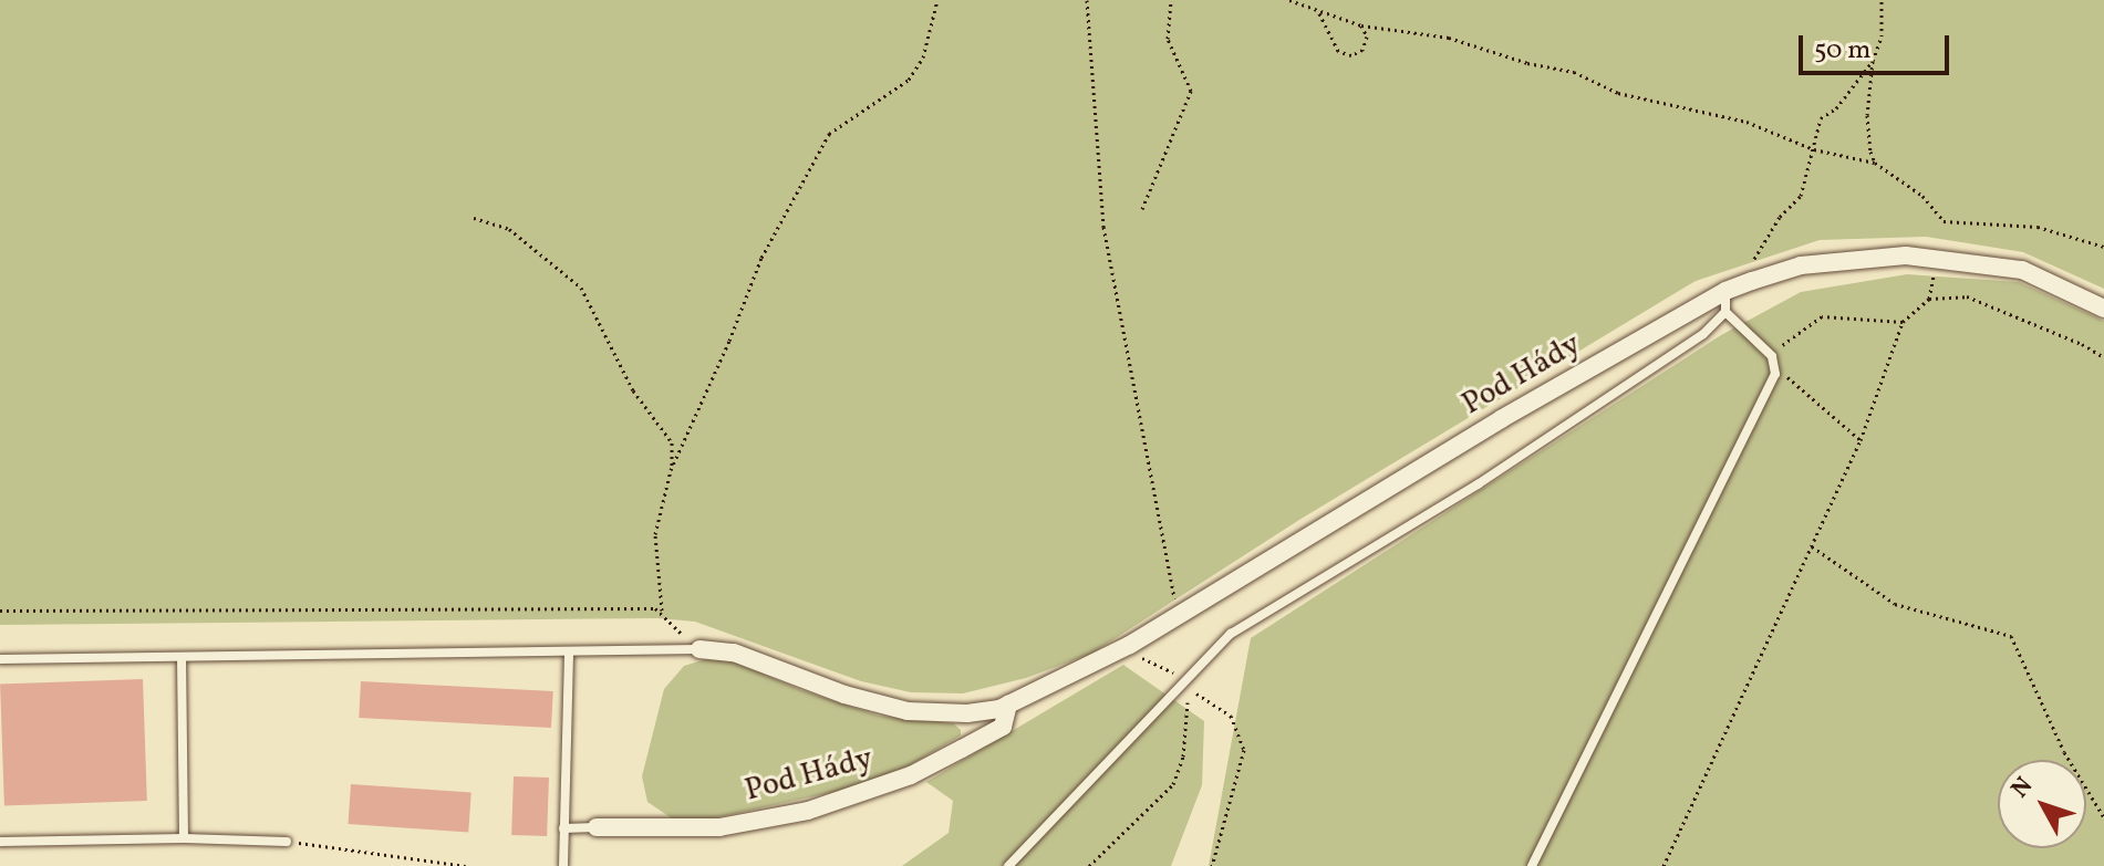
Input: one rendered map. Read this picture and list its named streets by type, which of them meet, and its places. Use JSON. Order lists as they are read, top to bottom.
{
  "streets": {
    "street": ["Pod Hády"]
  },
  "scale_bar": "50 m",
  "north": "top left"
}
